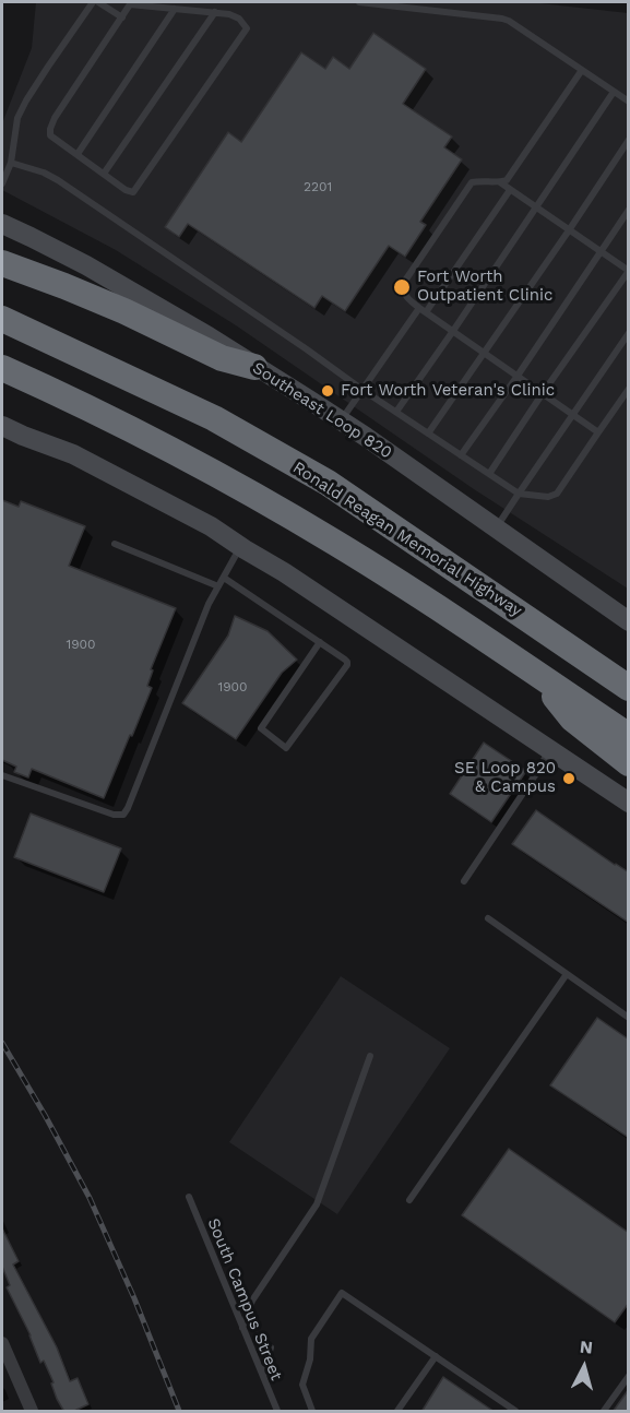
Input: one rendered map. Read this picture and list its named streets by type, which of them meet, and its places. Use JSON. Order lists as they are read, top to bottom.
{
  "streets": {
    "highway": ["Ronald Reagan Memorial Highway"],
    "main road": ["Southeast Loop 820"],
    "lane": ["South Campus Street"]
  },
  "places": ["Fort Worth Outpatient Clinic", "Fort Worth Veteran's Clinic", "SE Loop 820 & Campus"],
  "house_numbers": ["2201", "1900", "1900"],
  "north": "top"
}
